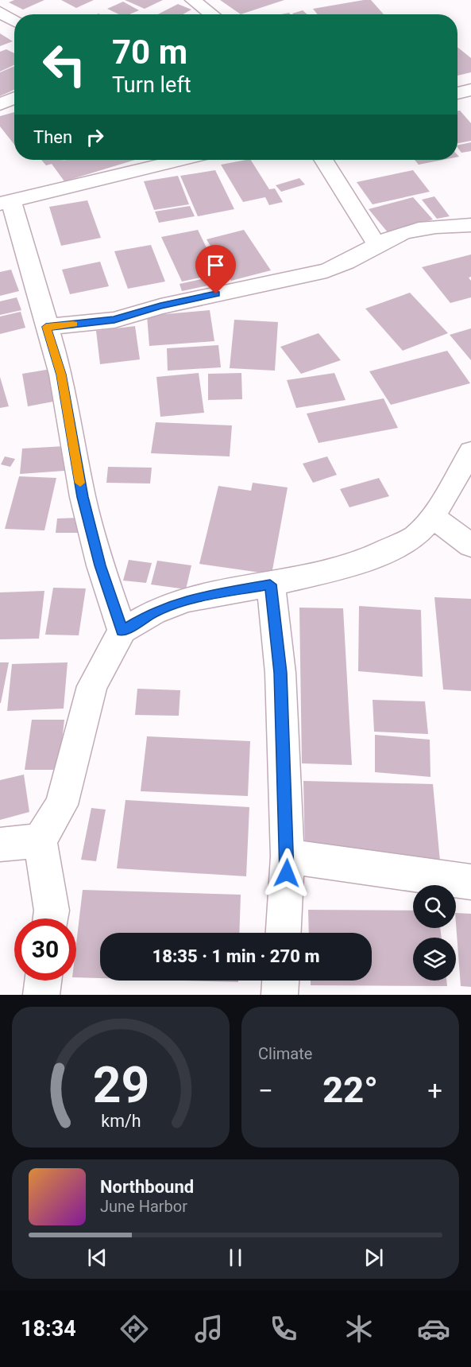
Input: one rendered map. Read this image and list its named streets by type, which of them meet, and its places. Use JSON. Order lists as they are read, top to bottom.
{
  "page": {
    "turn": ["70 m", "Turn left"],
    "then": "Then",
    "limit": "30",
    "trip": "18:35 · 1 min · 270 m",
    "tile": "Climate",
    "heat": ["−", "22°", "+"],
    "song": ["Northbound", "June Harbor"],
    "tabs": "18:34",
    "gauge": ["29", "km/h"]
  }
}
